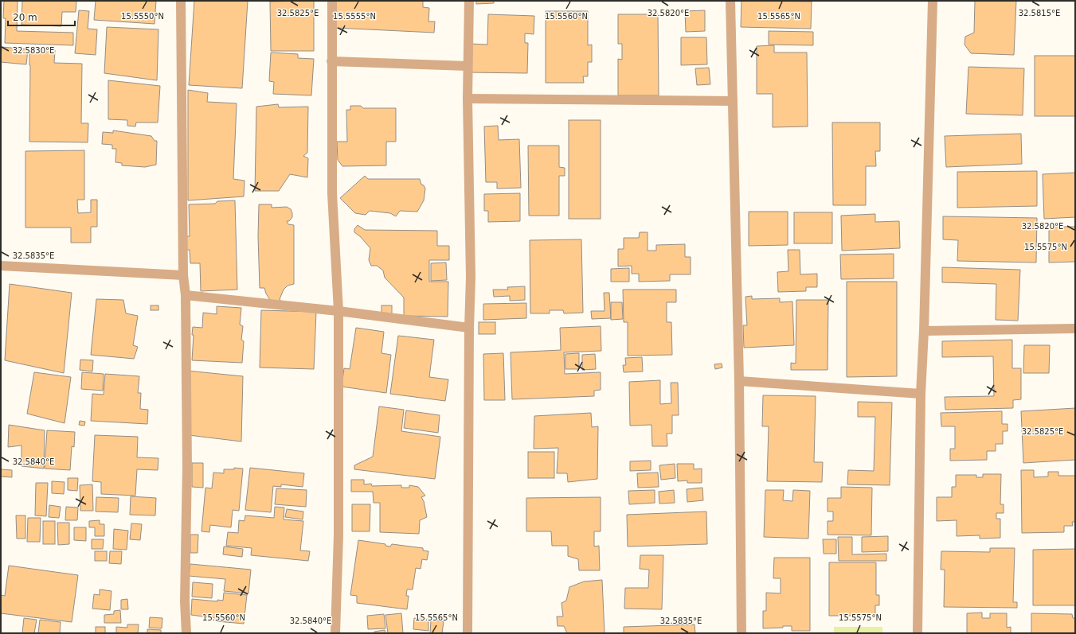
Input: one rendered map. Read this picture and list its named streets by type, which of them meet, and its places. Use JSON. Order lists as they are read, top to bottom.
{
  "scale_bar": "20 m",
  "coordinates": [
    "32.5815°E",
    "32.5825°E",
    "32.5820°E",
    "15.5550°N",
    "15.5555°N",
    "15.5560°N",
    "15.5565°N",
    "32.5830°E",
    "15.5575°N",
    "32.5835°E",
    "32.5840°E"
  ]
}
